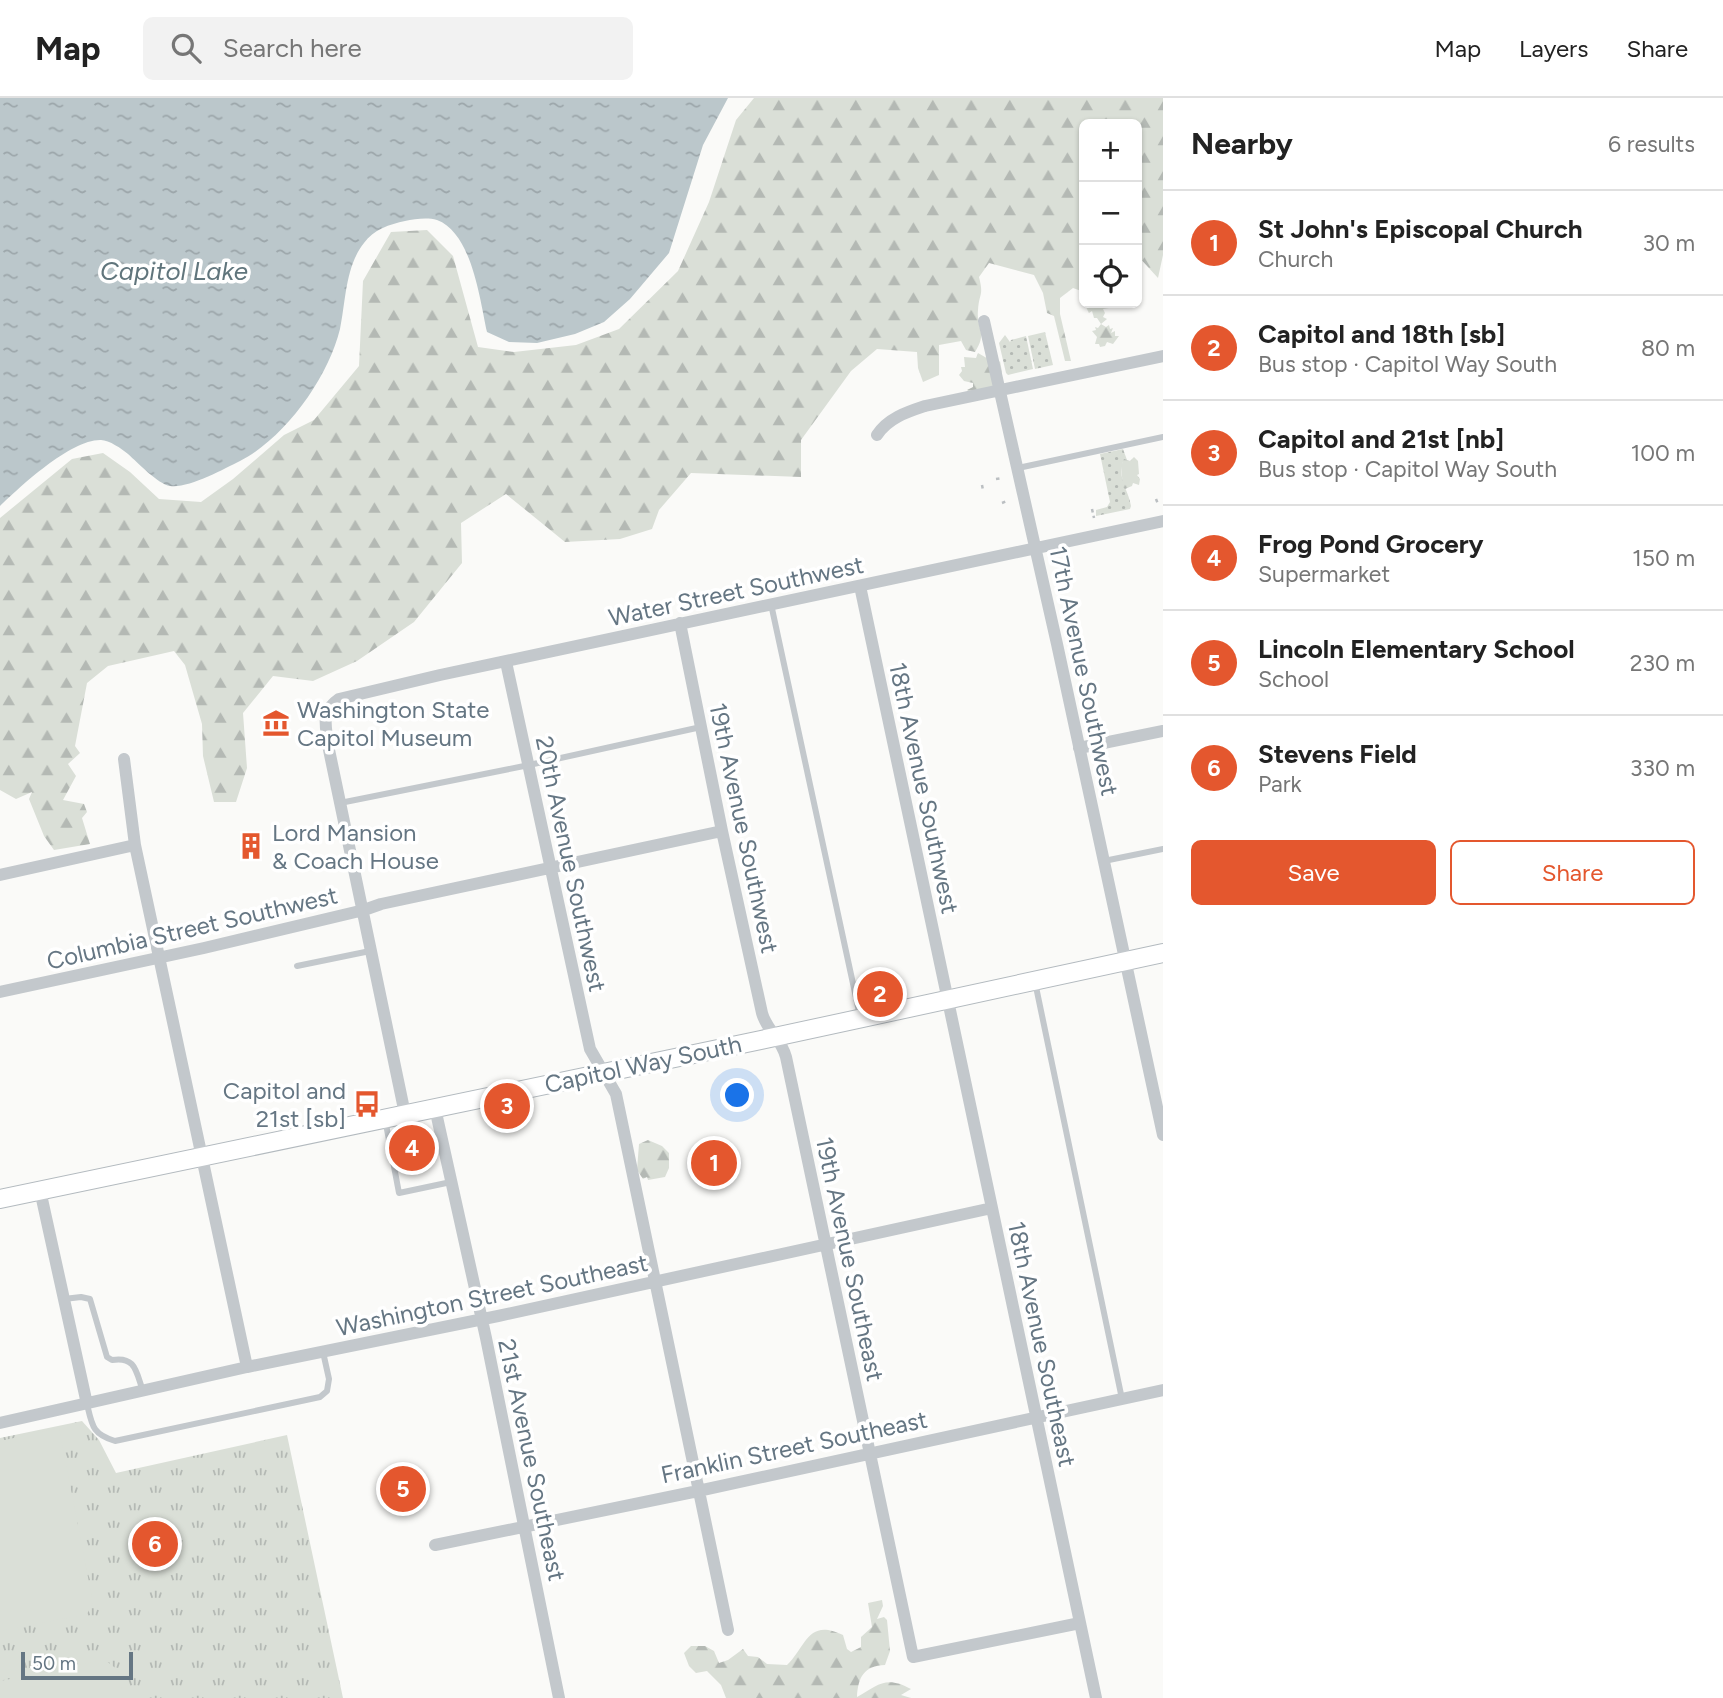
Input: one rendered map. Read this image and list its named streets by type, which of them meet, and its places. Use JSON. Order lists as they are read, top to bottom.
{
  "streets": {
    "main road": ["Capitol Way South"],
    "street": [
      "Water Street Southwest",
      "17th Avenue Southwest",
      "18th Avenue Southwest",
      "19th Avenue Southwest",
      "20th Avenue Southwest",
      "Columbia Street Southwest",
      "19th Avenue Southeast",
      "Washington Street Southeast",
      "18th Avenue Southeast",
      "Franklin Street Southeast",
      "21st Avenue Southeast"
    ]
  },
  "crossings": [
    ["Water Street Southwest", "17th Avenue Southwest"],
    ["Water Street Southwest", "18th Avenue Southwest"],
    ["Water Street Southwest", "19th Avenue Southwest"],
    ["Water Street Southwest", "20th Avenue Southwest"],
    ["17th Avenue Southwest", "Capitol Way South"],
    ["18th Avenue Southwest", "Capitol Way South"],
    ["18th Avenue Southwest", "18th Avenue Southeast"],
    ["19th Avenue Southwest", "Columbia Street Southwest"],
    ["19th Avenue Southwest", "Capitol Way South"],
    ["19th Avenue Southwest", "19th Avenue Southeast"],
    ["20th Avenue Southwest", "Columbia Street Southwest"],
    ["20th Avenue Southwest", "Capitol Way South"],
    ["20th Avenue Southwest", "Washington Street Southeast"],
    ["20th Avenue Southwest", "Franklin Street Southeast"],
    ["Capitol Way South", "19th Avenue Southeast"],
    ["Capitol Way South", "18th Avenue Southeast"],
    ["Capitol Way South", "21st Avenue Southeast"],
    ["19th Avenue Southeast", "Washington Street Southeast"],
    ["19th Avenue Southeast", "18th Avenue Southeast"],
    ["19th Avenue Southeast", "Franklin Street Southeast"],
    ["Washington Street Southeast", "18th Avenue Southeast"],
    ["Washington Street Southeast", "21st Avenue Southeast"],
    ["18th Avenue Southeast", "Franklin Street Southeast"],
    ["Franklin Street Southeast", "21st Avenue Southeast"]
  ],
  "water": ["Capitol Lake"],
  "places": {
    "museum": ["Washington State Capitol Museum"],
    "building": ["Lord Mansion & Coach House"],
    "bus stop": ["Capitol and 21st [sb]"]
  },
  "scale_bar": "50 m",
  "page": {
    "header": "Map",
    "search": "Search here",
    "nav": ["Map", "Layers", "Share"],
    "heading": ["Nearby", "6 results"],
    "map_buttons": ["+", "−"],
    "list": [
      {
        "mark": "1",
        "name": "St John's Episcopal Church",
        "note": "Church",
        "value": "30 m"
      },
      {
        "mark": "2",
        "name": "Capitol and 18th [sb]",
        "note": "Bus stop · Capitol Way South",
        "value": "80 m"
      },
      {
        "mark": "3",
        "name": "Capitol and 21st [nb]",
        "note": "Bus stop · Capitol Way South",
        "value": "100 m"
      },
      {
        "mark": "4",
        "name": "Frog Pond Grocery",
        "note": "Supermarket",
        "value": "150 m"
      },
      {
        "mark": "5",
        "name": "Lincoln Elementary School",
        "note": "School",
        "value": "230 m"
      },
      {
        "mark": "6",
        "name": "Stevens Field",
        "note": "Park",
        "value": "330 m"
      }
    ],
    "buttons": ["Save", "Share"],
    "pins": [
      "2",
      "3",
      "4",
      "1",
      "5",
      "6"
    ],
    "scale": "50 m"
  }
}
